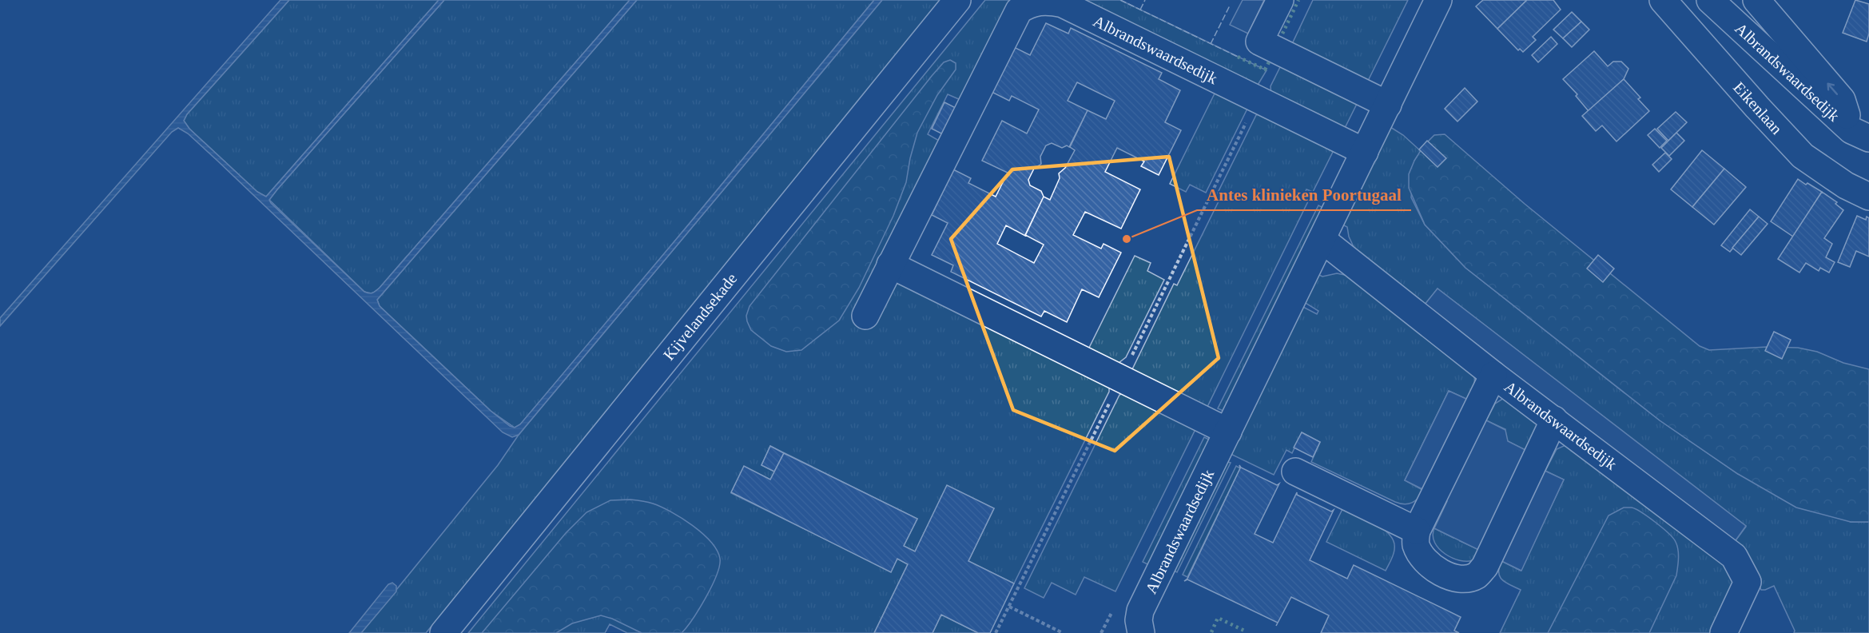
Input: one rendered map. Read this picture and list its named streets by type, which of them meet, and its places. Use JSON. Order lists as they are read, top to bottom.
{
  "streets": {
    "street": ["Albrandswaardsedijk", "Eikenlaan", "Kijvelandsekade"]
  },
  "places": ["Antes klinieken Poortugaal"]
}
